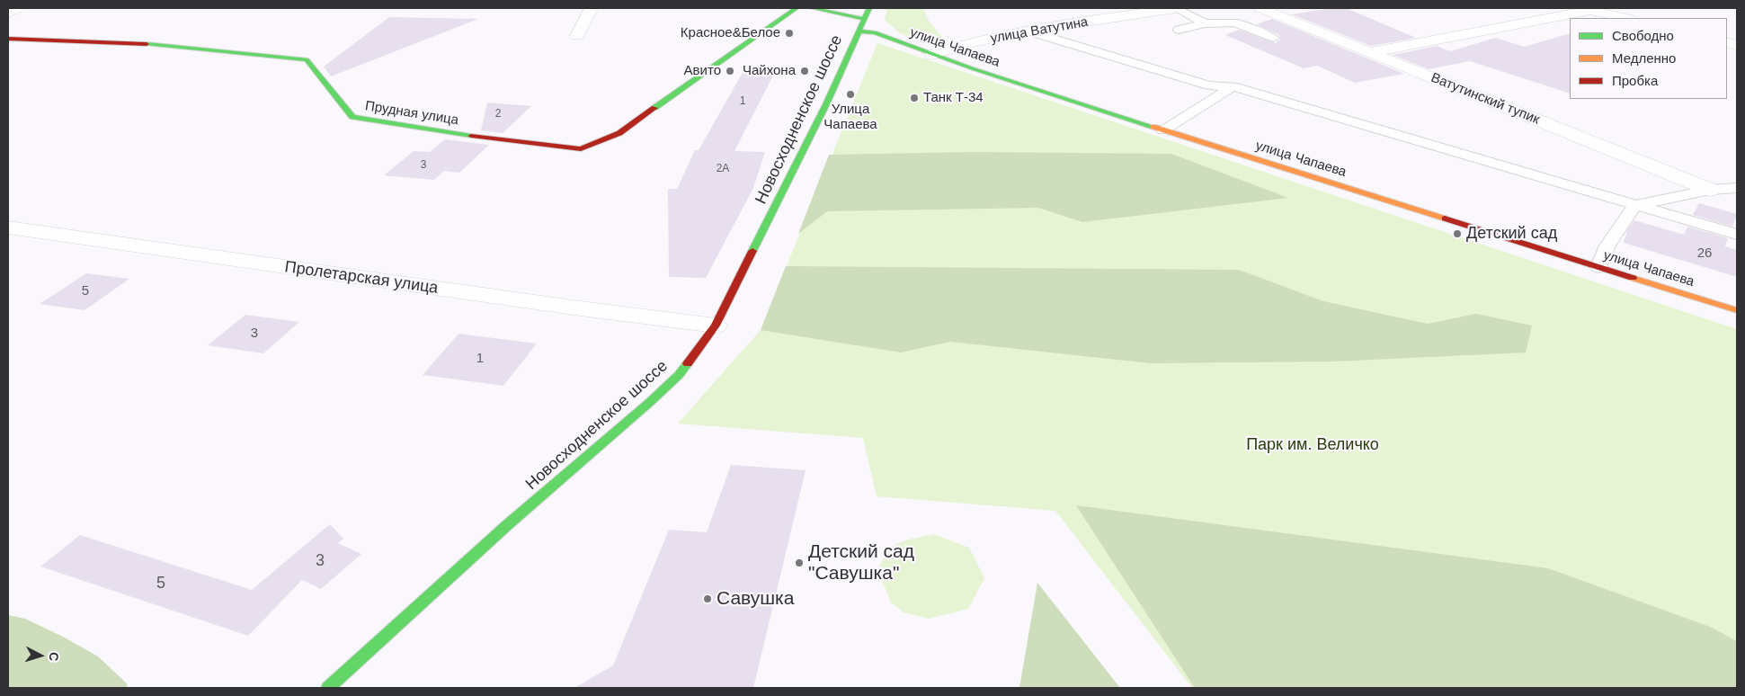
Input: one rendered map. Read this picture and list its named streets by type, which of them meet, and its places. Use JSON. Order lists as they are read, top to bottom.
{
  "streets": {
    "street": [
      "улица Ватутина",
      "улица Чапаева",
      "Ватутинский тупик",
      "Прудная улица",
      "Новосходненское шоссе",
      "Пролетарская улица"
    ]
  },
  "crossings": [
    ["улица Ватутина", "улица Чапаева"],
    ["улица Чапаева", "Новосходненское шоссе"],
    ["Новосходненское шоссе", "Пролетарская улица"]
  ],
  "parks": ["Парк им. Величко"],
  "places": [
    "Красное&Белое",
    "Авито",
    "Чайхона",
    "Улица Чапаева",
    "Танк Т-34",
    "Детский сад",
    "Детский сад \"Савушка\"",
    "Савушка"
  ],
  "house_numbers": [
    "1",
    "2",
    "3",
    "2А",
    "26",
    "5",
    "3",
    "1",
    "3",
    "5"
  ],
  "legend": ["Свободно", "Медленно", "Пробка"],
  "north": "right"
}
